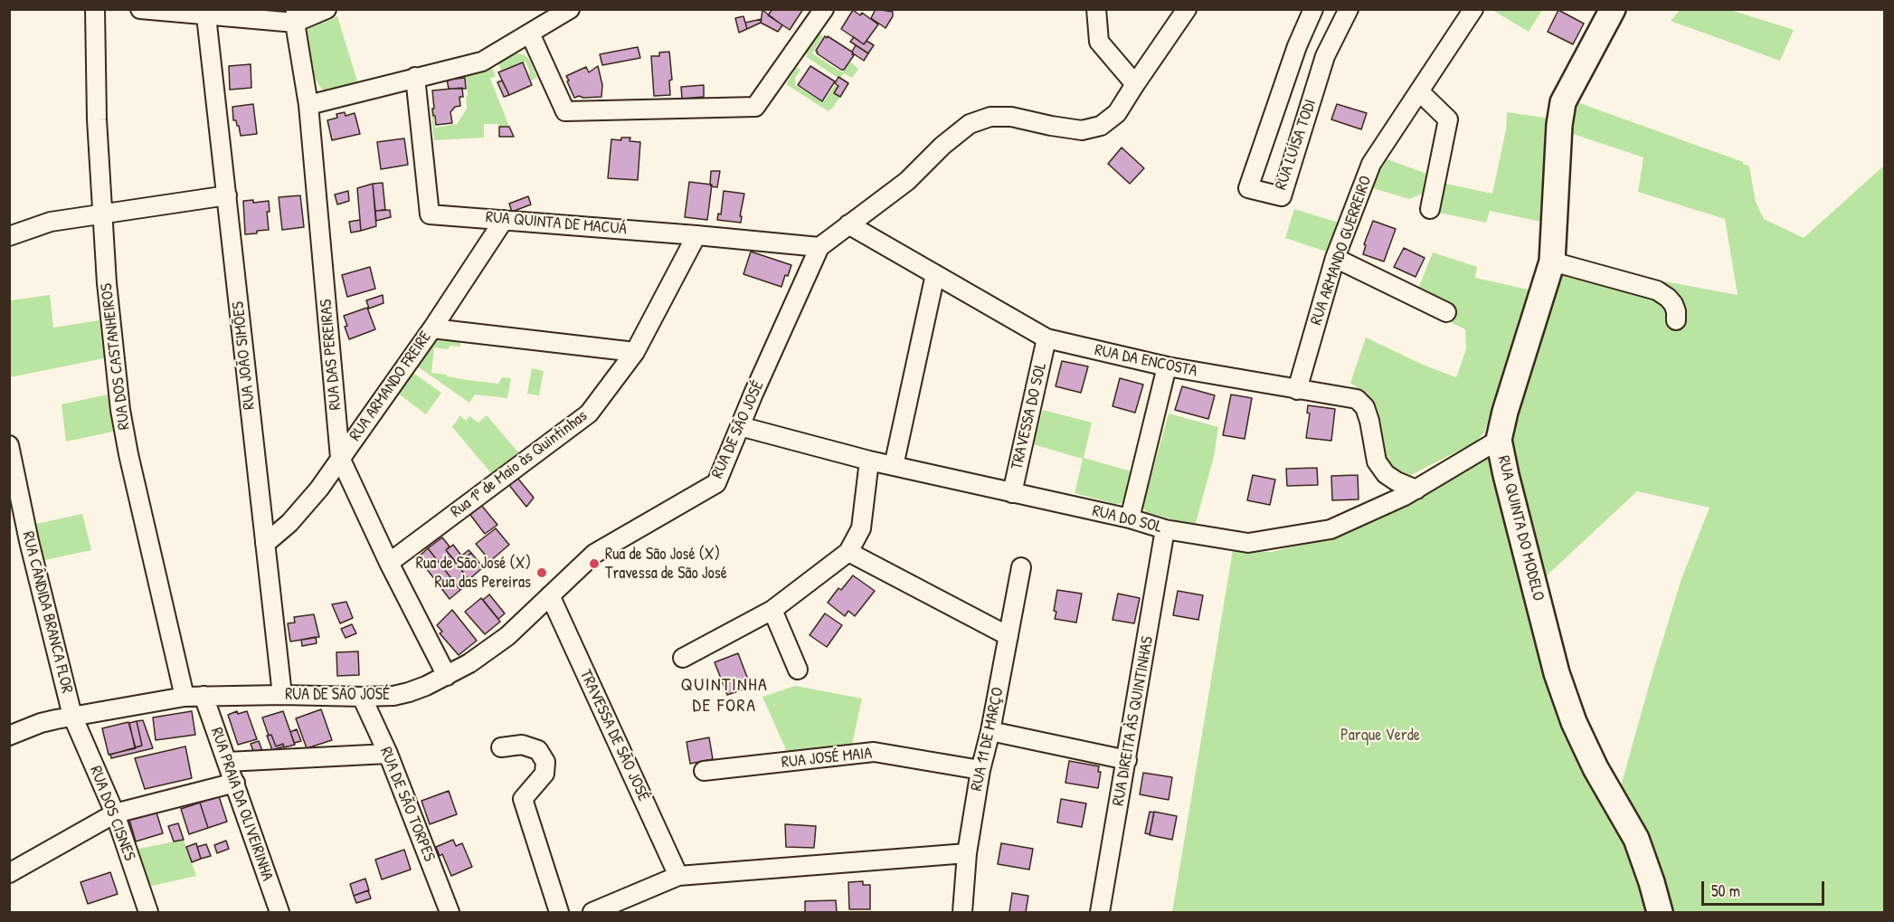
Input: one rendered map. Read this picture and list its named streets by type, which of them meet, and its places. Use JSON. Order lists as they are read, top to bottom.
{
  "streets": {
    "street": [
      "RUA LUÍSA TODI",
      "RUA QUINTA DE MACUÁ",
      "RUA ARMANDO GUERREIRO",
      "RUA DAS PEREIRAS",
      "RUA JOÃO SIMÕES",
      "RUA DOS CASTANHEIROS",
      "RUA DA ENCOSTA",
      "RUA ARMANDO FREIRE",
      "TRAVESSA DO SOL",
      "RUA DE SÃO JOSÉ",
      "Rua 1º de Maio às Quintinhas",
      "RUA DO SOL",
      "RUA QUINTA DO MODELO",
      "RUA CÂNDIDA BRANCA FLOR",
      "RUA DIREITA ÀS QUINTINHAS",
      "TRAVESSA DE SÃO JOSÉ",
      "RUA 11 DE MARÇO",
      "RUA JOSÉ MAIA",
      "RUA PRAIA DA OLIVEIRINHA",
      "RUA DE SÃO TORPES",
      "RUA DOS CISNES"
    ]
  },
  "crossings": [
    ["RUA QUINTA DE MACUÁ", "RUA ARMANDO FREIRE"],
    ["RUA QUINTA DE MACUÁ", "RUA DE SÃO JOSÉ"],
    ["RUA QUINTA DE MACUÁ", "Rua 1º de Maio às Quintinhas"],
    ["RUA ARMANDO GUERREIRO", "RUA DA ENCOSTA"],
    ["RUA DAS PEREIRAS", "RUA ARMANDO FREIRE"],
    ["RUA DAS PEREIRAS", "RUA DE SÃO JOSÉ"],
    ["RUA DAS PEREIRAS", "Rua 1º de Maio às Quintinhas"],
    ["RUA JOÃO SIMÕES", "RUA ARMANDO FREIRE"],
    ["RUA JOÃO SIMÕES", "RUA DE SÃO JOSÉ"],
    ["RUA DOS CASTANHEIROS", "RUA DE SÃO JOSÉ"],
    ["RUA DA ENCOSTA", "TRAVESSA DO SOL"],
    ["RUA DA ENCOSTA", "RUA DE SÃO JOSÉ"],
    ["RUA DA ENCOSTA", "RUA DO SOL"],
    ["TRAVESSA DO SOL", "RUA DO SOL"],
    ["RUA DE SÃO JOSÉ", "RUA DO SOL"],
    ["RUA DE SÃO JOSÉ", "RUA CÂNDIDA BRANCA FLOR"],
    ["RUA DE SÃO JOSÉ", "TRAVESSA DE SÃO JOSÉ"],
    ["RUA DE SÃO JOSÉ", "RUA PRAIA DA OLIVEIRINHA"],
    ["RUA DE SÃO JOSÉ", "RUA DE SÃO TORPES"],
    ["RUA DE SÃO JOSÉ", "RUA DOS CISNES"],
    ["RUA DO SOL", "RUA QUINTA DO MODELO"],
    ["RUA DO SOL", "RUA DIREITA ÀS QUINTINHAS"],
    ["RUA CÂNDIDA BRANCA FLOR", "RUA DOS CISNES"],
    ["RUA 11 DE MARÇO", "RUA JOSÉ MAIA"]
  ],
  "districts": ["QUINTINHA DE FORA"],
  "parks": ["Parque Verde"],
  "places": ["Rua de São José (X) Travessa de São José", "Rua de São José (X) Rua das Pereiras"],
  "scale_bar": "50 m"
}
